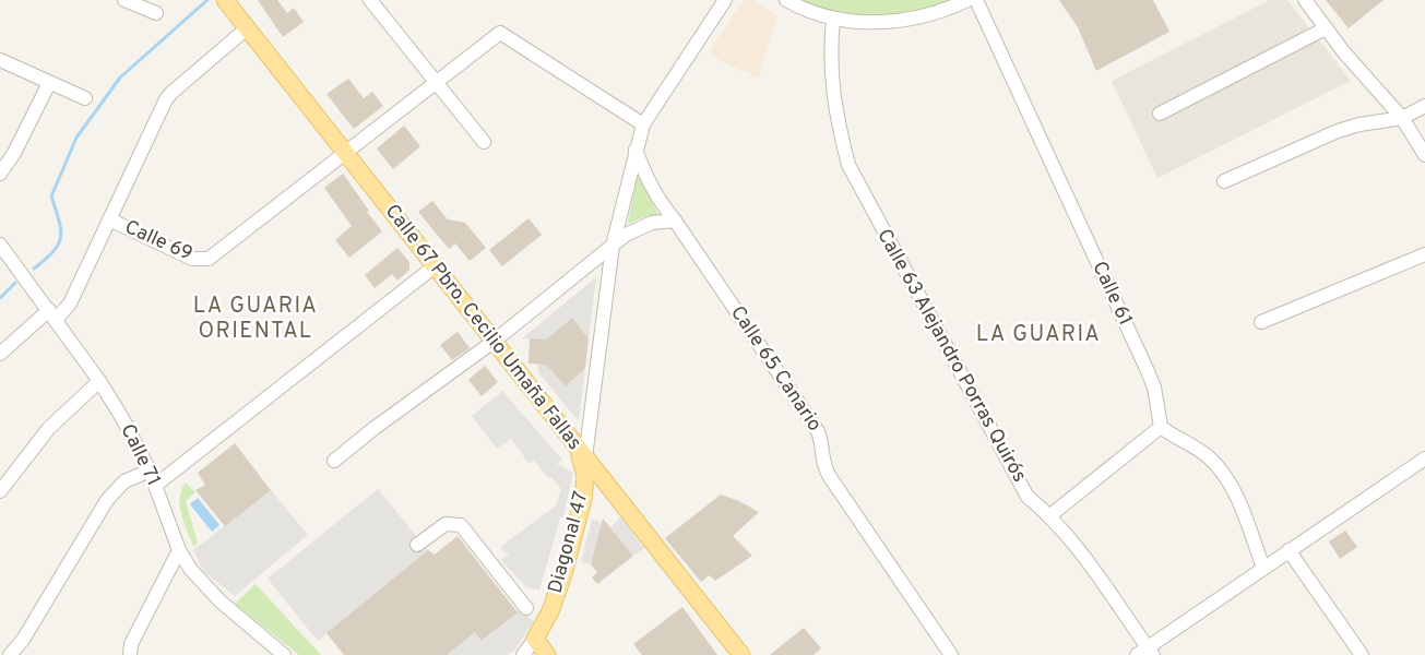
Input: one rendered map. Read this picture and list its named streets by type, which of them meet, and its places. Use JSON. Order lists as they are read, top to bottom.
{
  "streets": {
    "main road": ["Calle 67 Pbro. Cecilio Umaña Fallas", "Diagonal 47"],
    "street": [
      "Calle 69",
      "Calle 61",
      "Calle 63 Alejandro Porras Quirós",
      "Calle 65 Canario",
      "Calle 71"
    ]
  },
  "crossings": [
    ["Calle 69", "Calle 67 Pbro. Cecilio Umaña Fallas"],
    ["Calle 67 Pbro. Cecilio Umaña Fallas", "Diagonal 47"]
  ],
  "districts": ["LA GUARIA ORIENTAL", "LA GUARIA"]
}
